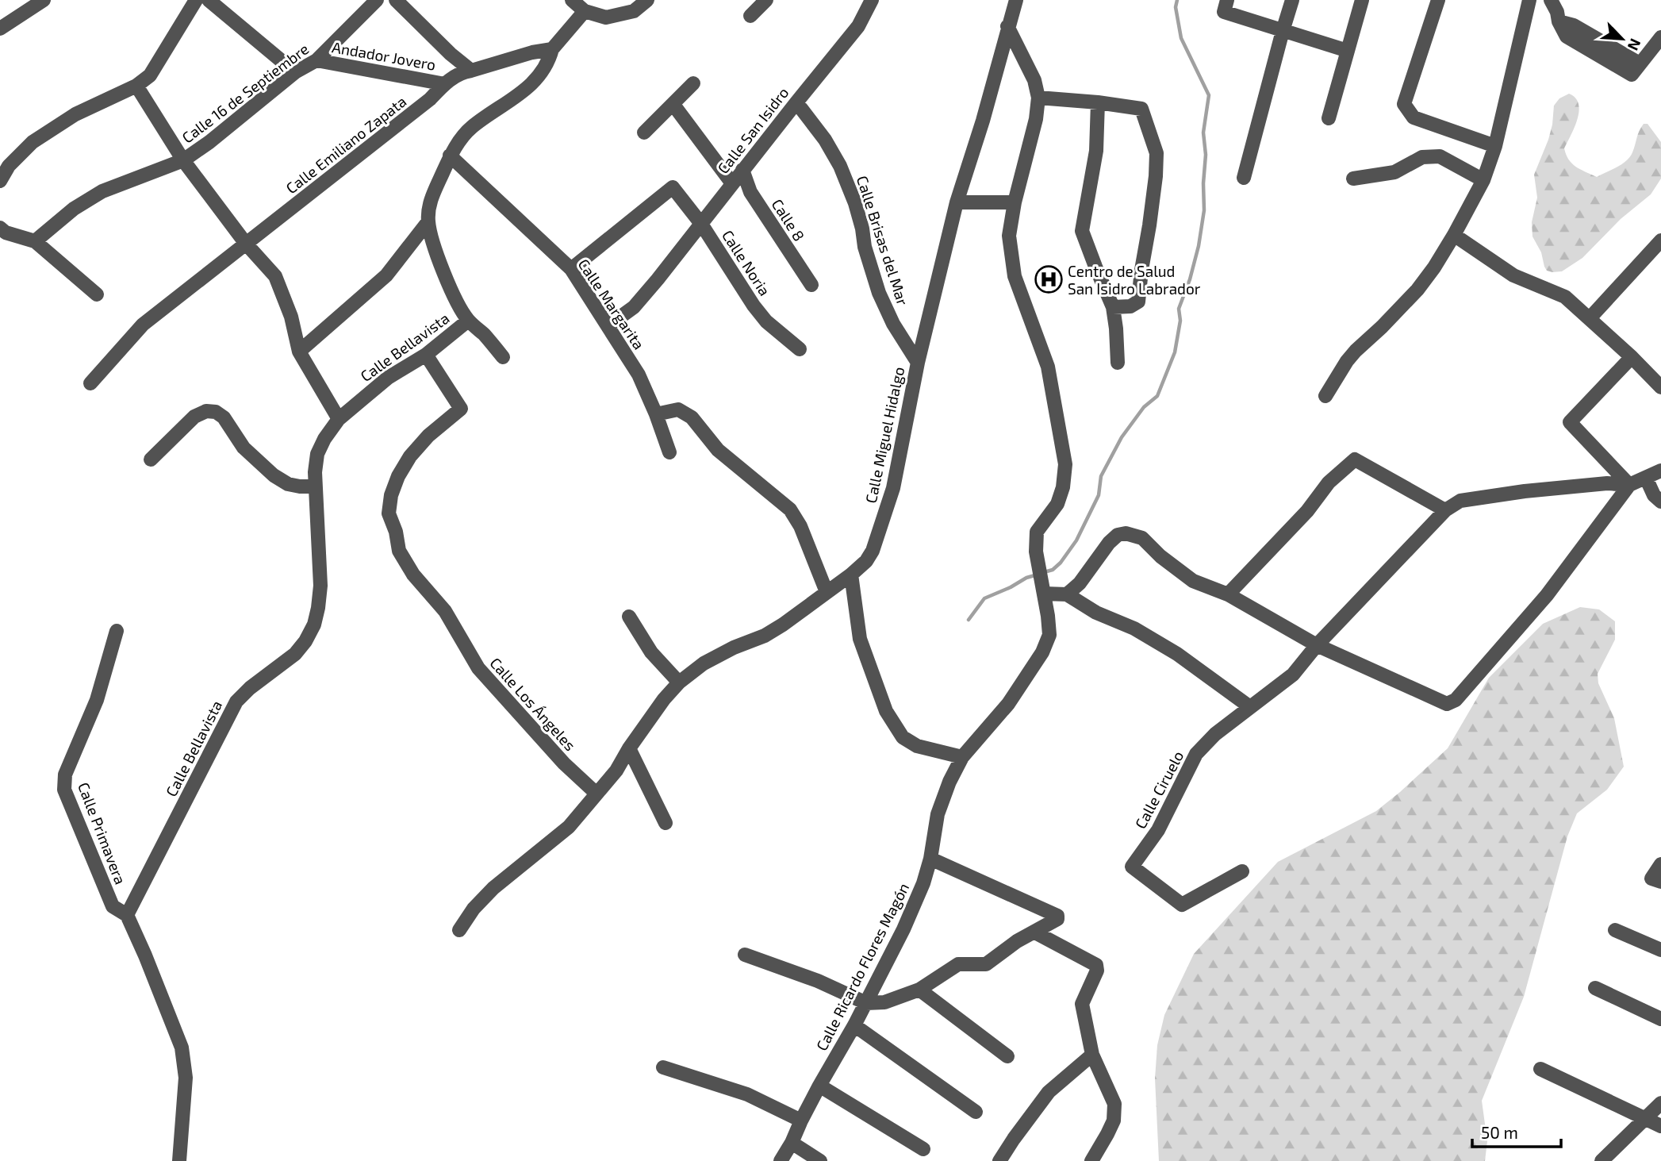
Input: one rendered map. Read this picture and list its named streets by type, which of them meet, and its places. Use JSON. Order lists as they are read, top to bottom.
{
  "streets": {
    "street": [
      "Andador Jovero",
      "Calle 16 de Septiembre",
      "Calle San Isidro",
      "Calle Emiliano Zapata",
      "Calle 8",
      "Calle Brisas del Mar",
      "Calle Noria",
      "Calle Margarita",
      "Calle Bellavista",
      "Calle Miguel Hidalgo",
      "Calle Los Ángeles",
      "Calle Ciruelo",
      "Calle Primavera",
      "Calle Ricardo Flores Magón"
    ]
  },
  "crossings": [
    ["Andador Jovero", "Calle 16 de Septiembre"],
    ["Andador Jovero", "Calle Emiliano Zapata"],
    ["Calle San Isidro", "Calle 8"],
    ["Calle San Isidro", "Calle Brisas del Mar"],
    ["Calle San Isidro", "Calle Noria"],
    ["Calle San Isidro", "Calle Margarita"],
    ["Calle Emiliano Zapata", "Calle Bellavista"],
    ["Calle Brisas del Mar", "Calle Miguel Hidalgo"],
    ["Calle Noria", "Calle Margarita"],
    ["Calle Margarita", "Calle Bellavista"],
    ["Calle Bellavista", "Calle Los Ángeles"],
    ["Calle Bellavista", "Calle Primavera"],
    ["Calle Miguel Hidalgo", "Calle Los Ángeles"]
  ],
  "places": {
    "hospital": ["Centro de Salud San Isidro Labrador"]
  },
  "scale_bar": "50 m",
  "north": "bottom right"
}
